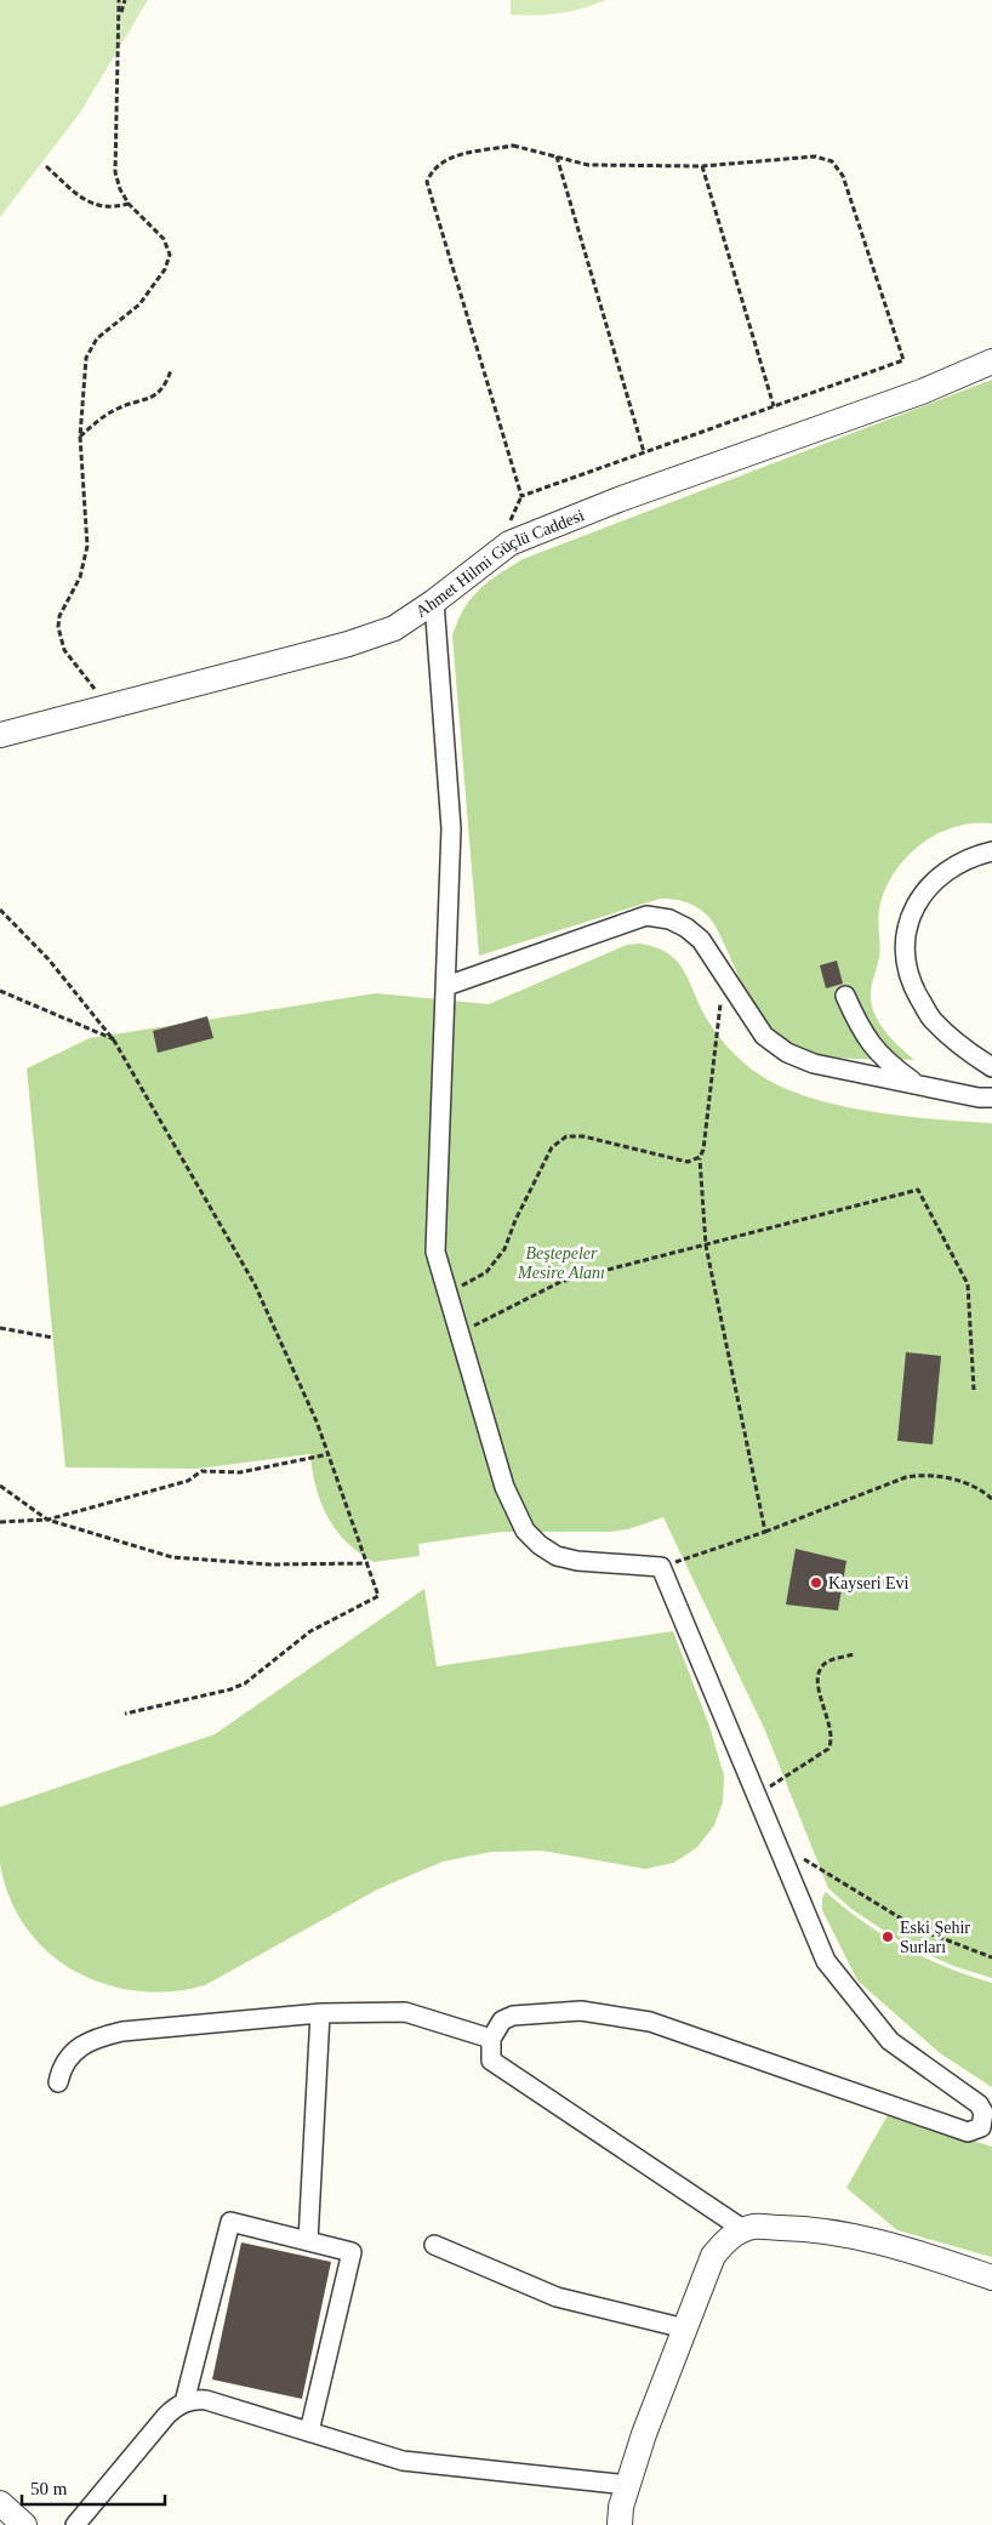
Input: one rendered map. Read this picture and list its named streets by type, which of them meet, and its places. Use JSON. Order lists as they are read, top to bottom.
{
  "streets": {
    "street": ["Ahmet Hilmi Güçlü Caddesi"]
  },
  "parks": ["Beştepeler Mesire Alanı"],
  "places": ["Kayseri Evi", "Eski Şehir Surları"],
  "scale_bar": "50 m"
}
